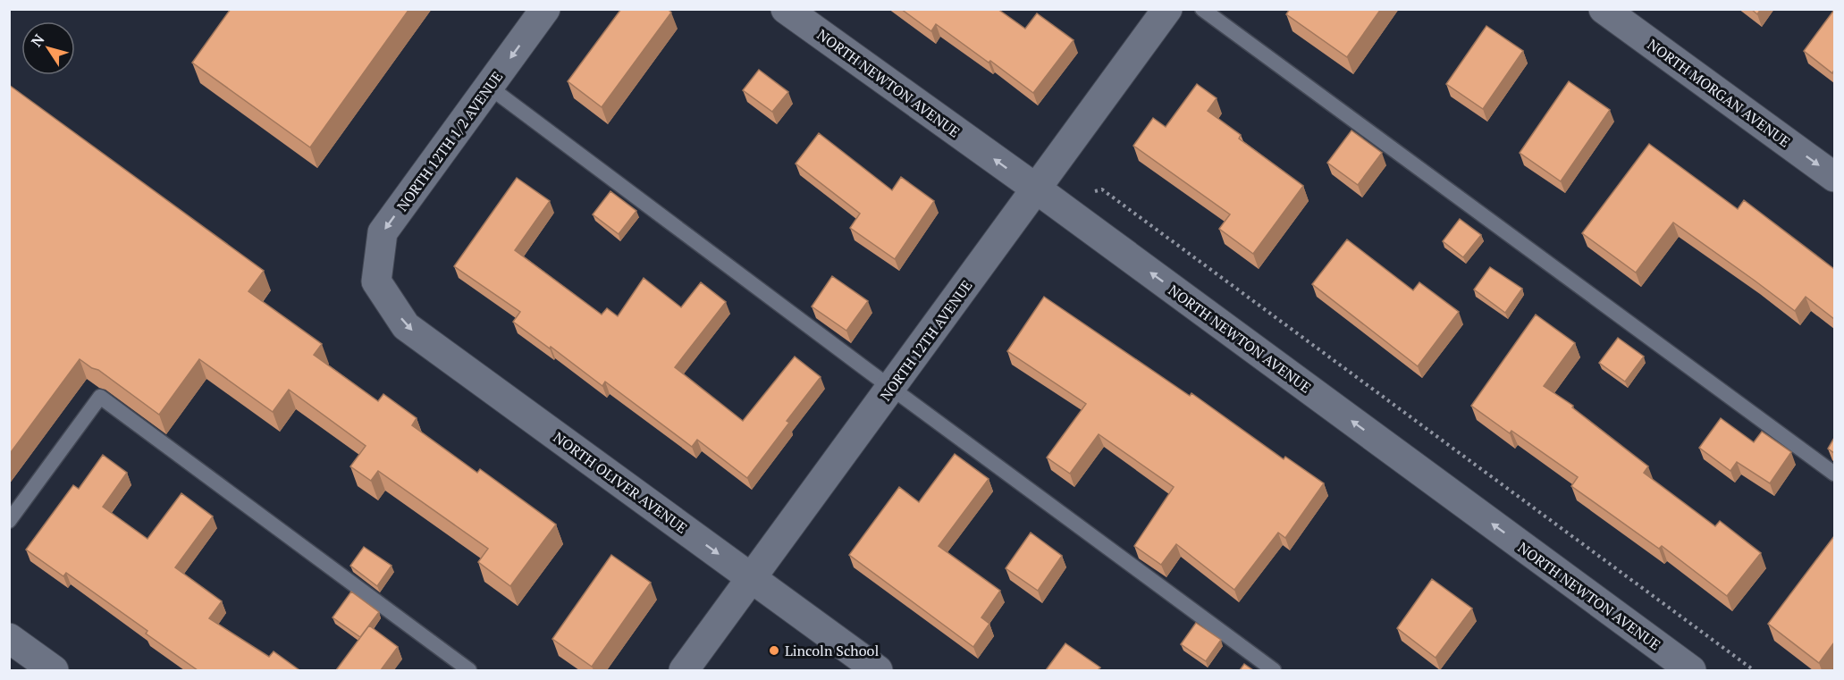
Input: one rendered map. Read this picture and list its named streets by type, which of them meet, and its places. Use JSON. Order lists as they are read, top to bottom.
{
  "streets": {
    "street": [
      "NORTH NEWTON AVENUE",
      "NORTH MORGAN AVENUE",
      "NORTH 12TH 1/2 AVENUE",
      "NORTH 12TH AVENUE",
      "NORTH OLIVER AVENUE"
    ]
  },
  "crossings": [
    ["NORTH NEWTON AVENUE", "NORTH 12TH AVENUE"],
    ["NORTH 12TH 1/2 AVENUE", "NORTH OLIVER AVENUE"],
    ["NORTH 12TH AVENUE", "NORTH OLIVER AVENUE"]
  ],
  "one_way": [
    "NORTH NEWTON AVENUE",
    "NORTH MORGAN AVENUE",
    "NORTH 12TH 1/2 AVENUE",
    "NORTH OLIVER AVENUE"
  ],
  "places": ["Lincoln School"],
  "north": "top left"
}
